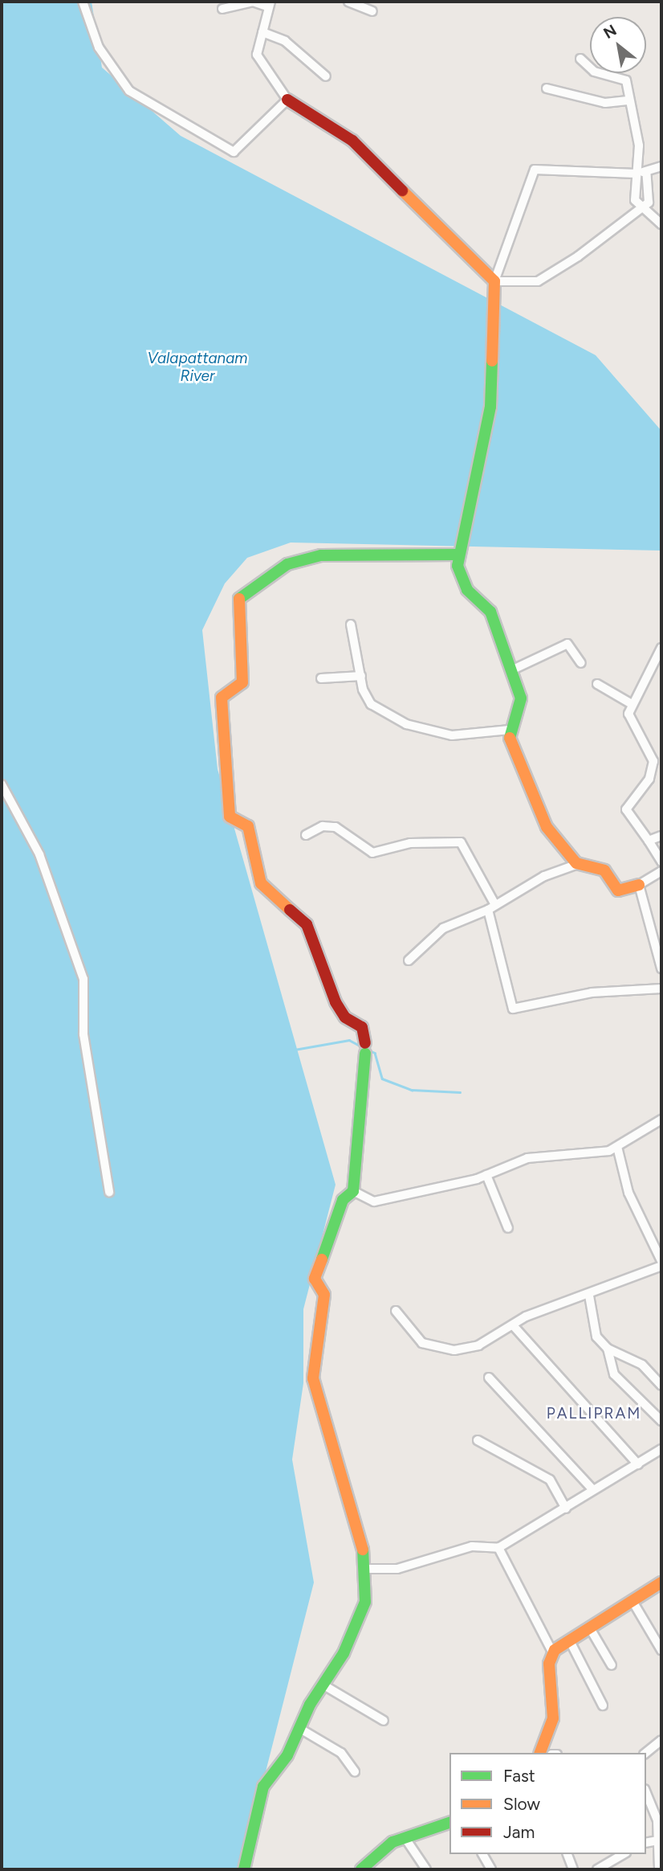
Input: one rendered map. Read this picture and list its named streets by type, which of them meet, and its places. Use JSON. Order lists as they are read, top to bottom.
{
  "districts": ["PALLIPRAM"],
  "water": ["Valapattanam River"],
  "legend": ["Fast", "Slow", "Jam"],
  "north": "top left"
}
